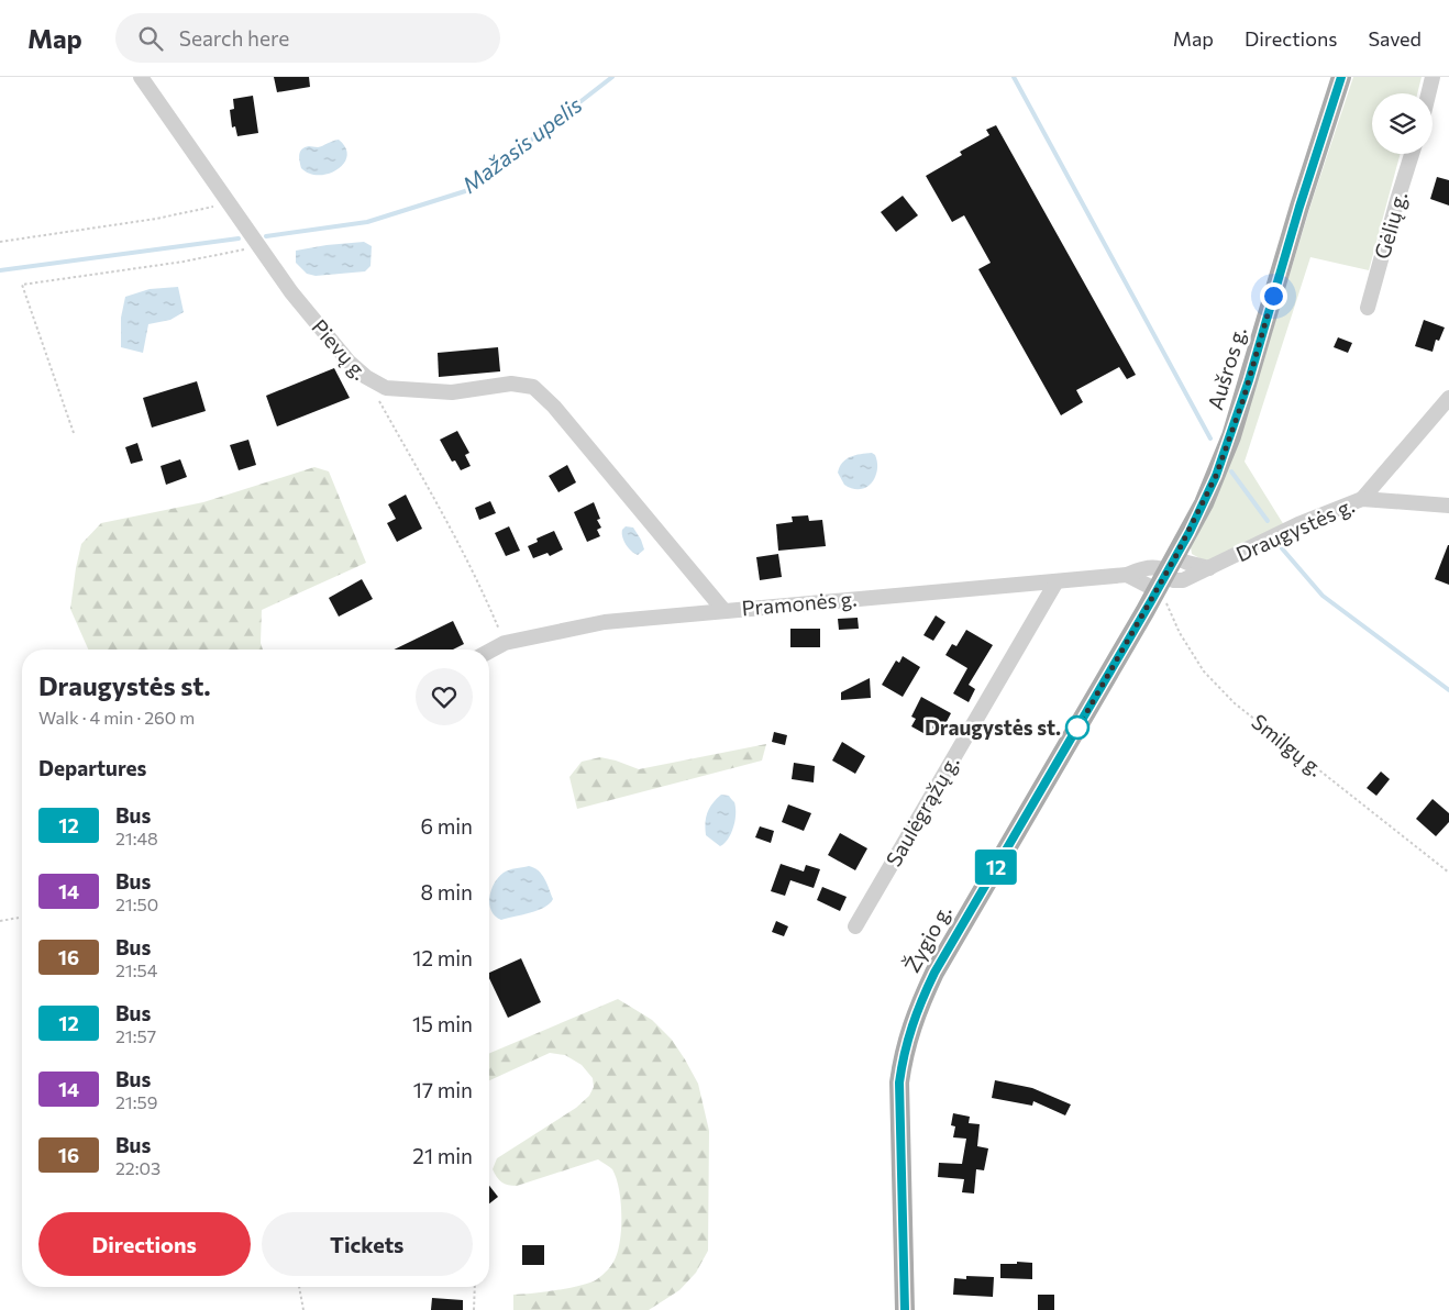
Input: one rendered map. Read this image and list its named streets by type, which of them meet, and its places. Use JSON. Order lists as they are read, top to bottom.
{
  "streets": {
    "main road": ["Aušros g.", "Žygio g."],
    "street": [
      "Gėlių g.",
      "Pievų g.",
      "Draugystės g.",
      "Pramonės g.",
      "Saulėgrąžų g."
    ],
    "path": ["Smilgų g."]
  },
  "crossings": [
    ["Pievų g.", "Pramonės g."],
    ["Aušros g.", "Draugystės g."],
    ["Aušros g.", "Pramonės g."],
    ["Aušros g.", "Smilgų g."],
    ["Aušros g.", "Žygio g."],
    ["Draugystės g.", "Pramonės g."],
    ["Draugystės g.", "Smilgų g."],
    ["Draugystės g.", "Žygio g."],
    ["Pramonės g.", "Smilgų g."],
    ["Pramonės g.", "Saulėgrąžų g."],
    ["Pramonės g.", "Žygio g."],
    ["Smilgų g.", "Žygio g."]
  ],
  "water": ["Mažasis upelis"],
  "places": ["Draugystės st."],
  "lines": ["bus line 12"],
  "page": {
    "header": "Map",
    "search": "Search here",
    "nav": ["Map", "Directions", "Saved"],
    "on_map": "12",
    "heading": [
      ["Draugystės st.", "Walk · 4 min · 260 m"],
      "Departures"
    ],
    "list": [
      {
        "mark": "12",
        "name": "Bus",
        "note": "21:48",
        "value": "6 min"
      },
      {
        "mark": "14",
        "name": "Bus",
        "note": "21:50",
        "value": "8 min"
      },
      {
        "mark": "16",
        "name": "Bus",
        "note": "21:54",
        "value": "12 min"
      },
      {
        "mark": "12",
        "name": "Bus",
        "note": "21:57",
        "value": "15 min"
      },
      {
        "mark": "14",
        "name": "Bus",
        "note": "21:59",
        "value": "17 min"
      },
      {
        "mark": "16",
        "name": "Bus",
        "note": "22:03",
        "value": "21 min"
      }
    ],
    "buttons": ["Directions", "Tickets"]
  }
}
